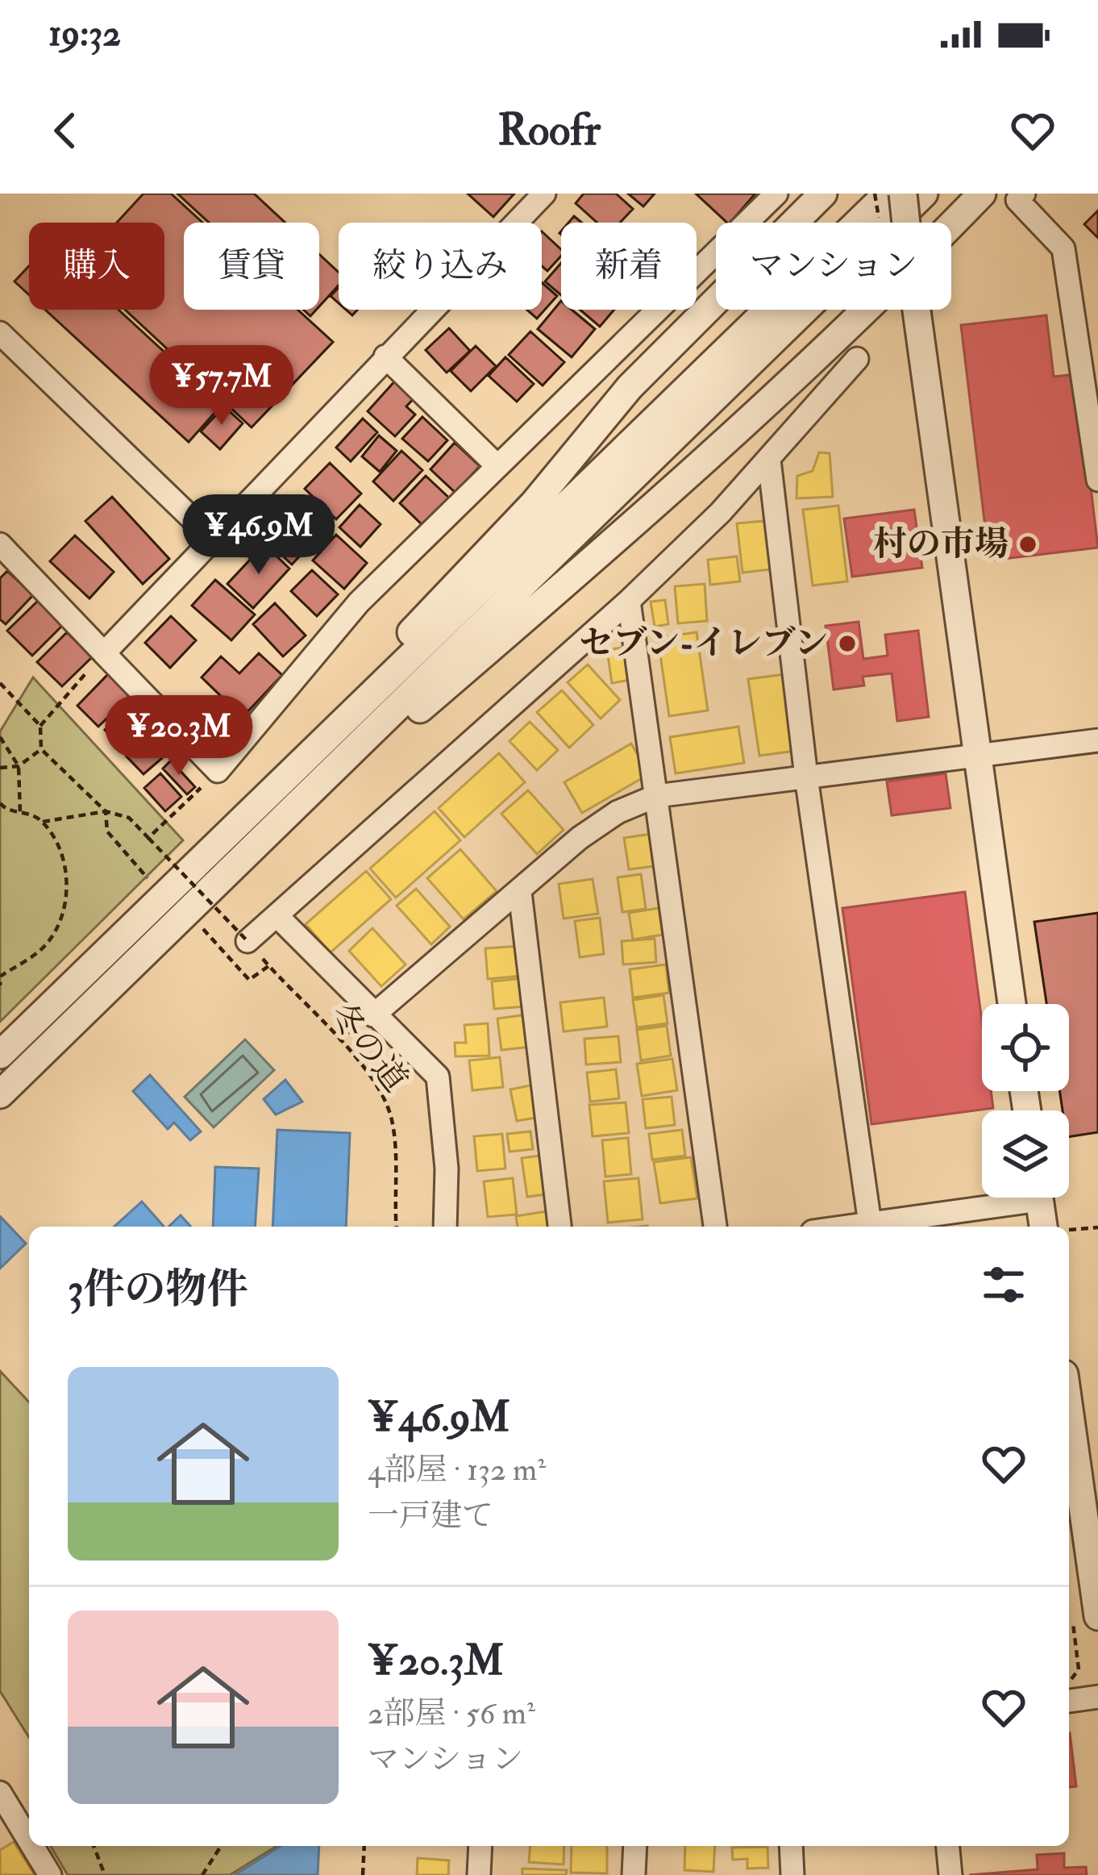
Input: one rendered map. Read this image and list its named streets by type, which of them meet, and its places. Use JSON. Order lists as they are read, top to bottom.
{
  "streets": {
    "path": ["冬の道"]
  },
  "places": ["村の市場", "セブン-イレブン"],
  "page": {
    "status": "19:32",
    "header": "Roofr",
    "chip": [
      "購入",
      "賃貸",
      "絞り込み",
      "新着",
      "マンション"
    ],
    "price": ["¥57.7M", "¥46.9M", "¥20.3M"],
    "heading": "3件の物件",
    "list": [
      {
        "name": "¥46.9M",
        "note": "4部屋 · 132 m² · 一戸建て"
      },
      {
        "name": "¥20.3M",
        "note": "2部屋 · 56 m² · マンション"
      }
    ]
  }
}
